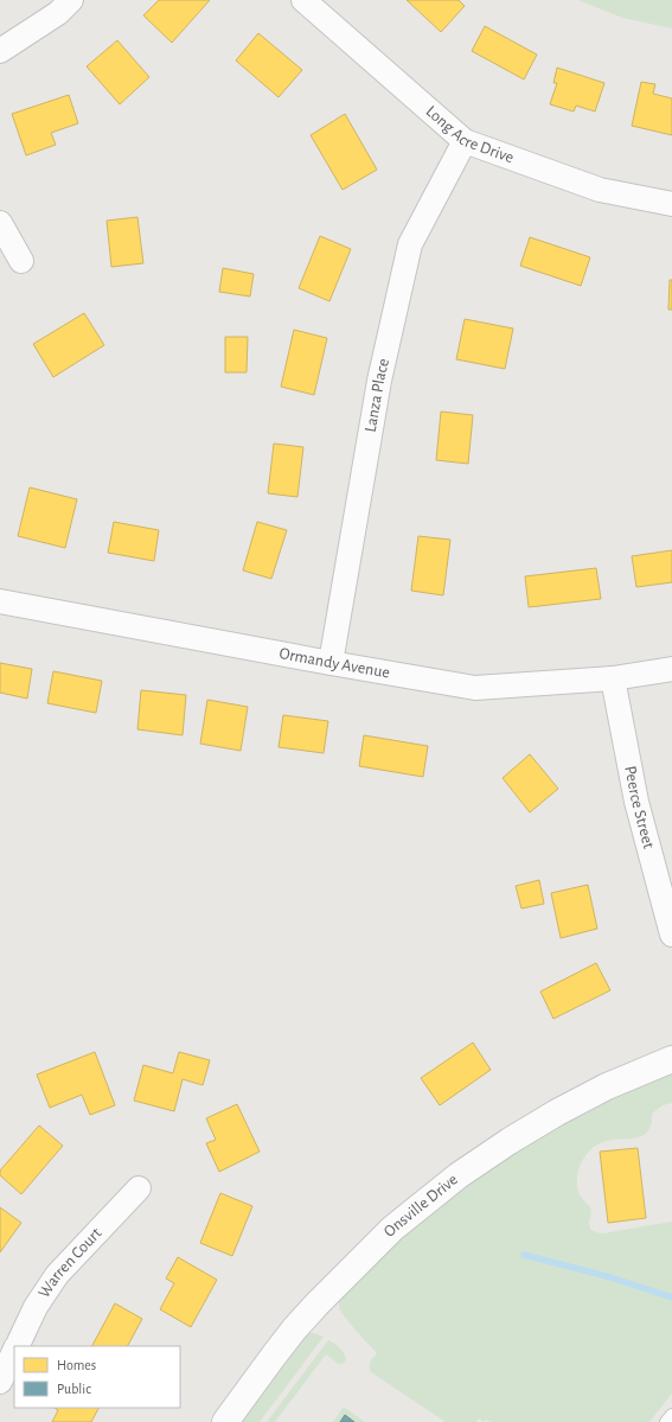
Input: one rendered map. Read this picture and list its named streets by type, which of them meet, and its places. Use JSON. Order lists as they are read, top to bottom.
{
  "streets": {
    "street": [
      "Long Acre Drive",
      "Lanza Place",
      "Ormandy Avenue",
      "Peerce Street",
      "Onsville Drive",
      "Warren Court"
    ]
  },
  "crossings": [
    ["Long Acre Drive", "Lanza Place"],
    ["Lanza Place", "Ormandy Avenue"],
    ["Ormandy Avenue", "Peerce Street"]
  ],
  "legend": ["Homes", "Public"]
}
